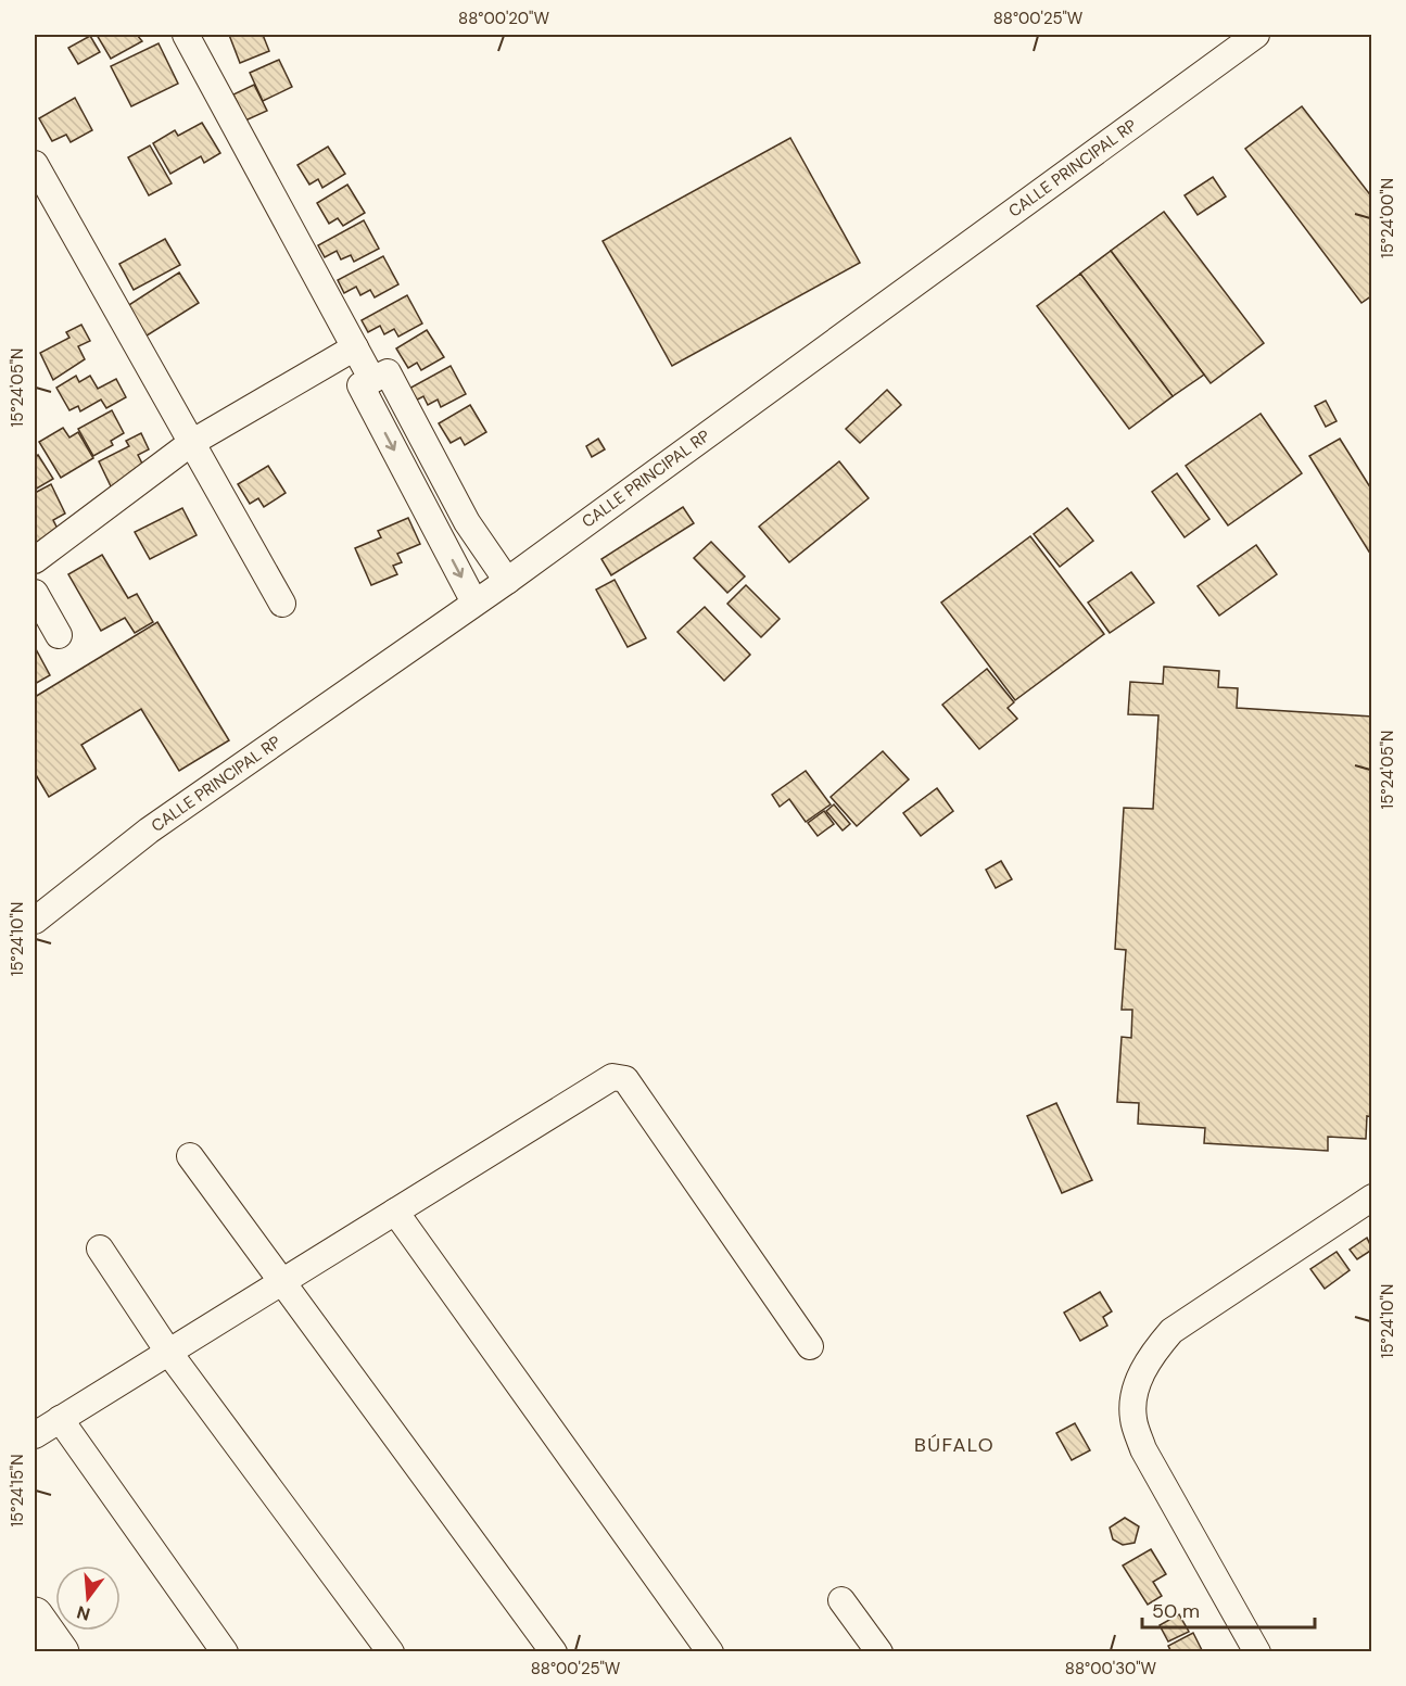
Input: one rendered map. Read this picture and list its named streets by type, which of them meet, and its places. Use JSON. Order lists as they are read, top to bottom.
{
  "streets": {
    "street": ["CALLE PRINCIPAL RP"]
  },
  "districts": ["BÚFALO"],
  "scale_bar": "50 m",
  "north": "bottom",
  "coordinates": [
    "88°00'20\"W",
    "88°00'25\"W",
    "15°24'00\"N",
    "15°24'05\"N",
    "15°24'10\"N",
    "15°24'15\"N",
    "88°00'30\"W"
  ]
}
